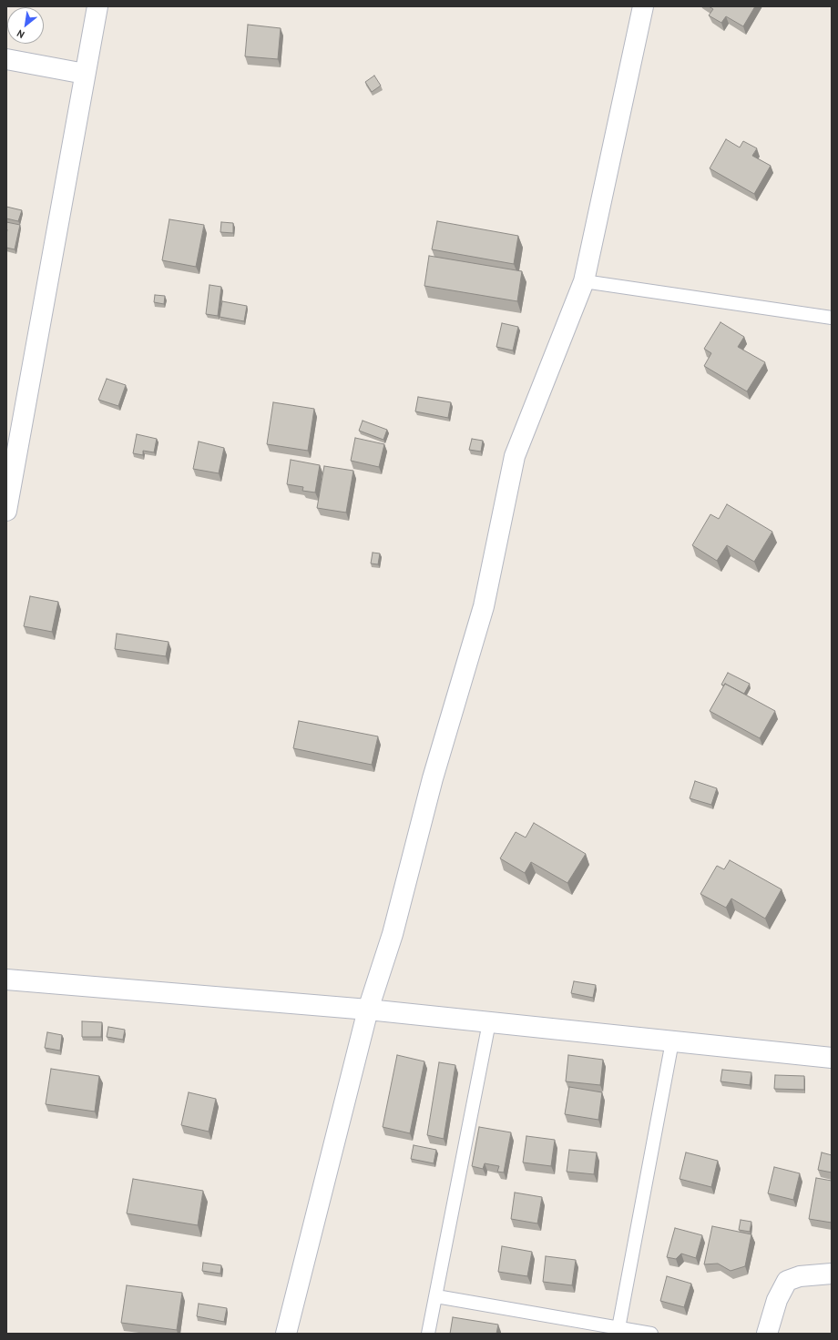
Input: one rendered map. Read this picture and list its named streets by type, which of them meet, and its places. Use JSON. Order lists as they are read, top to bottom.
{
  "north": "bottom left"
}
